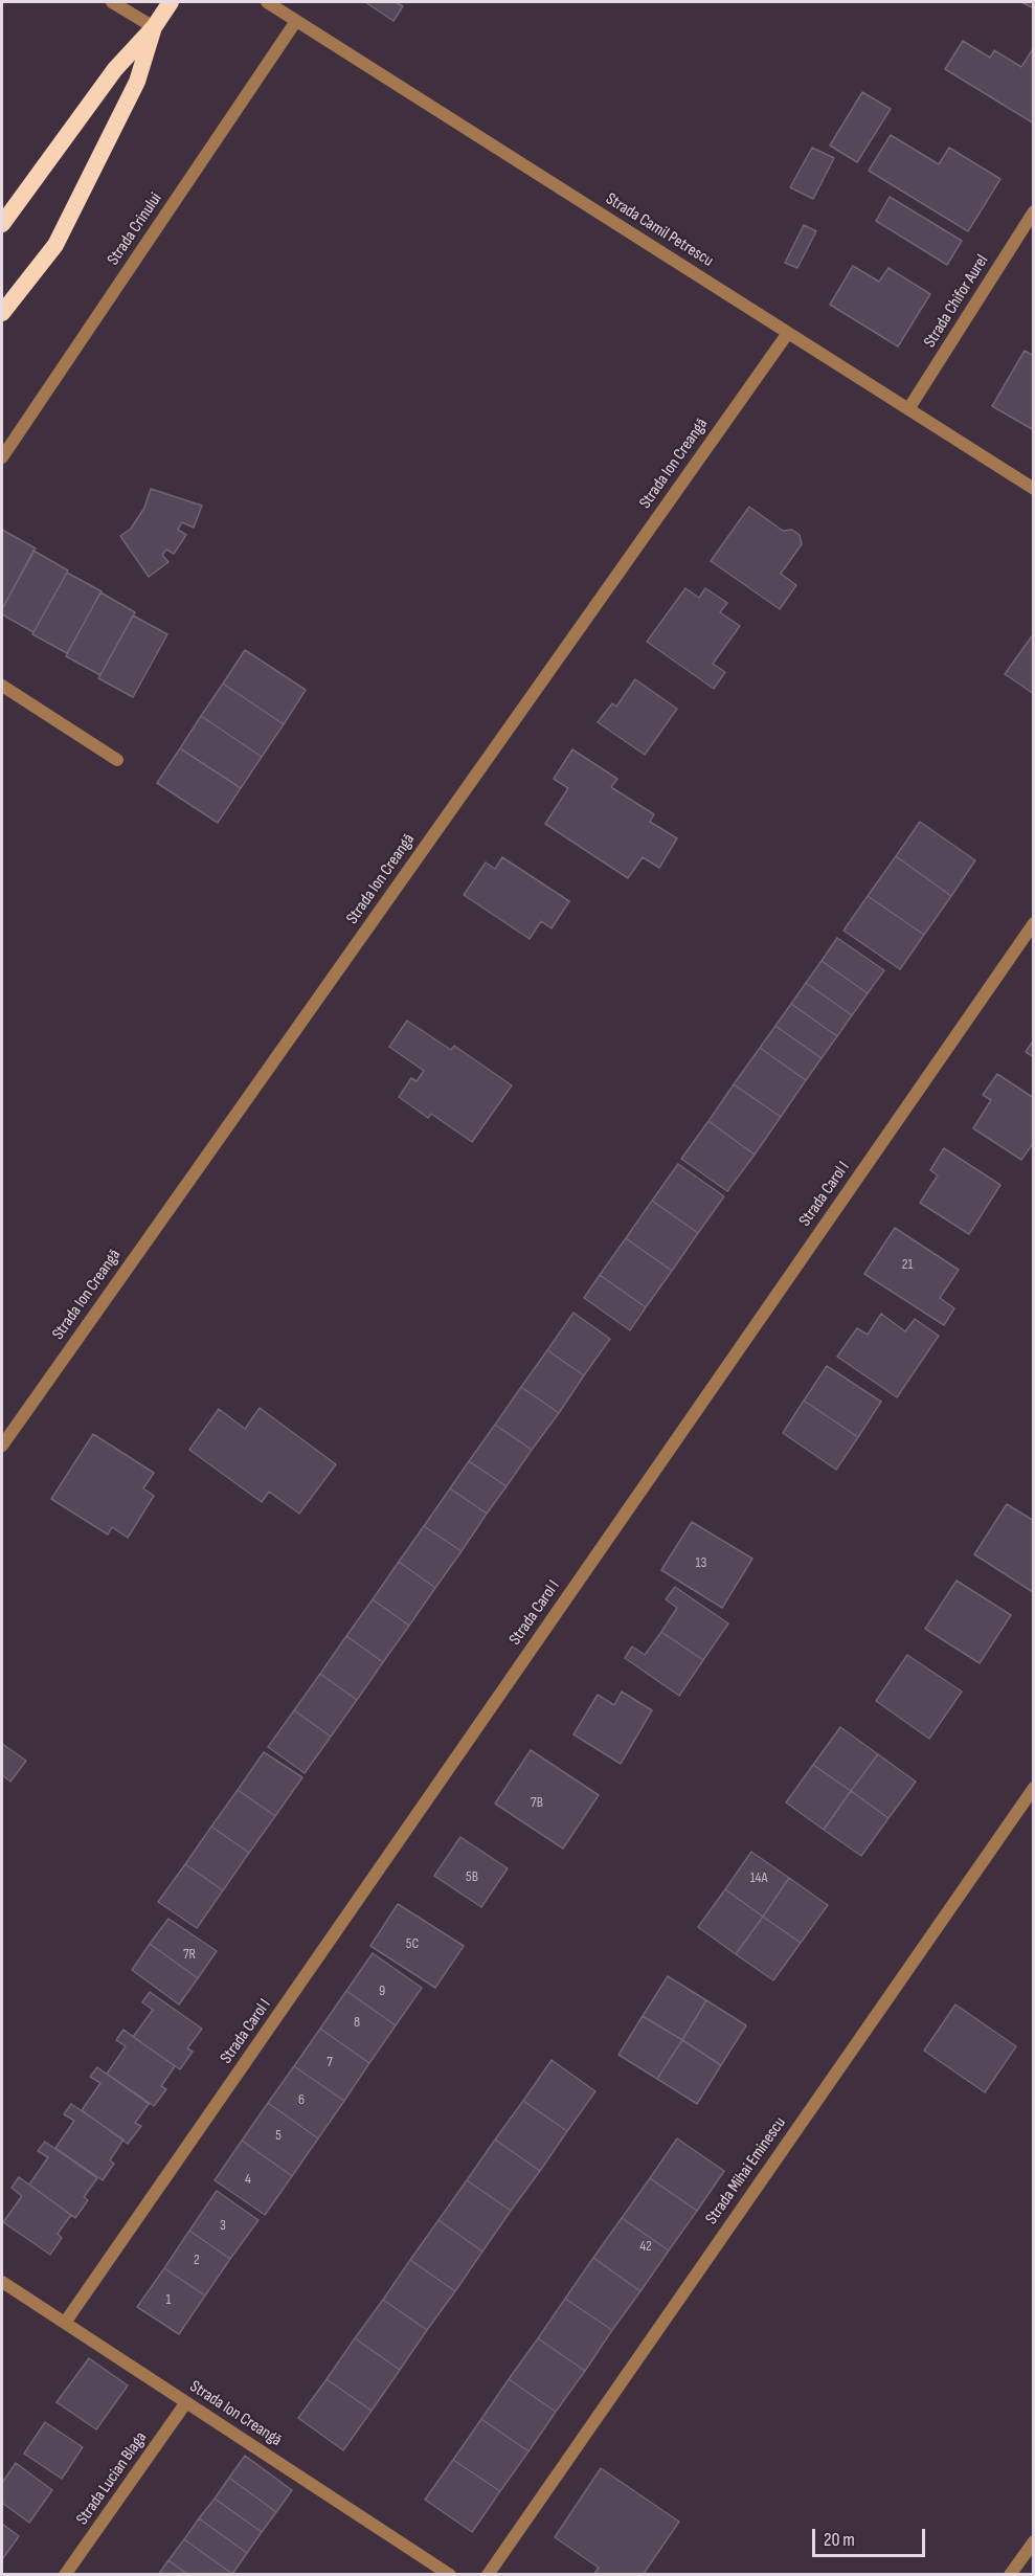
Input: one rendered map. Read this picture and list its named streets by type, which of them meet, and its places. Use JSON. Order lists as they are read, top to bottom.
{
  "streets": {
    "street": [
      "Strada Crinului",
      "Strada Camil Petrescu",
      "Strada Chifor Aurel",
      "Strada Ion Creangă",
      "Strada Carol I",
      "Strada Mihai Eminescu",
      "Strada Lucian Blaga"
    ]
  },
  "crossings": [
    ["Strada Crinului", "Strada Camil Petrescu"],
    ["Strada Camil Petrescu", "Strada Chifor Aurel"],
    ["Strada Camil Petrescu", "Strada Ion Creangă"],
    ["Strada Ion Creangă", "Strada Carol I"],
    ["Strada Ion Creangă", "Strada Lucian Blaga"]
  ],
  "house_numbers": [
    "21",
    "13",
    "7B",
    "5B",
    "14A",
    "5C",
    "7R",
    "9",
    "8",
    "7",
    "6",
    "5",
    "4",
    "3",
    "42",
    "2",
    "1"
  ],
  "scale_bar": "20 m"
}
